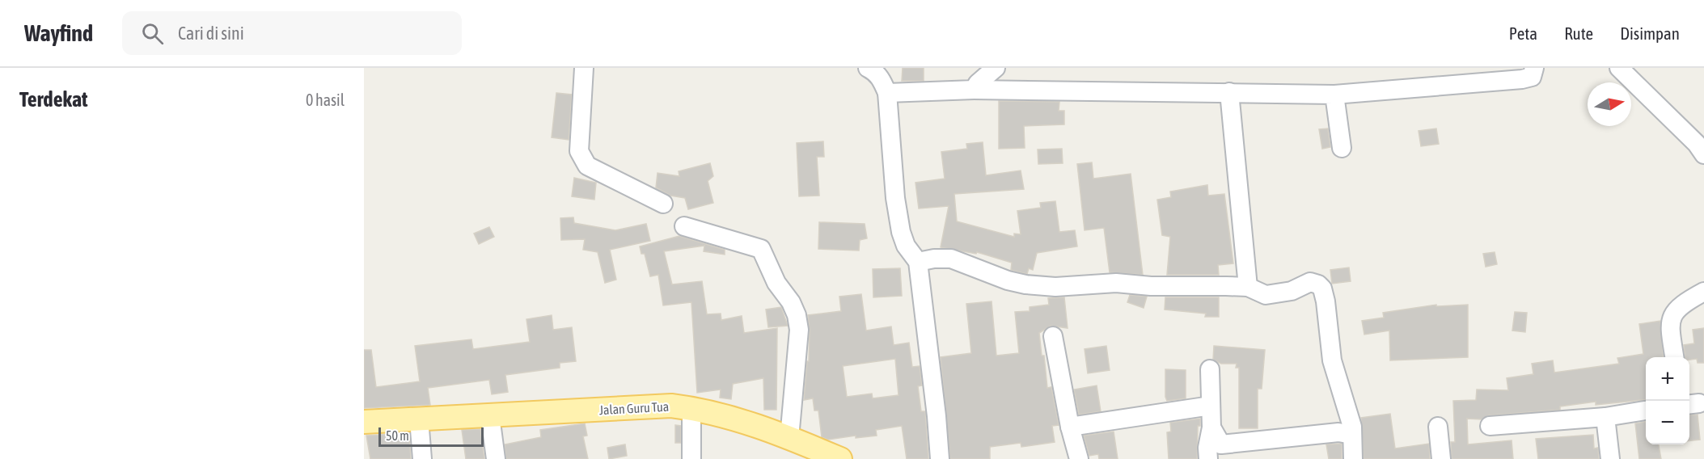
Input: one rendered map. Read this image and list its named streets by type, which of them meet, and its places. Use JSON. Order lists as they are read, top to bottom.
{
  "streets": {
    "main road": ["Jalan Guru Tua"]
  },
  "scale_bar": "50 m",
  "north": "right",
  "page": {
    "header": "Wayfind",
    "search": "Cari di sini",
    "nav": ["Peta", "Rute", "Disimpan"],
    "heading": ["Terdekat", "0 hasil"],
    "map_buttons": ["+", "−"],
    "scale": "50 m"
  }
}
